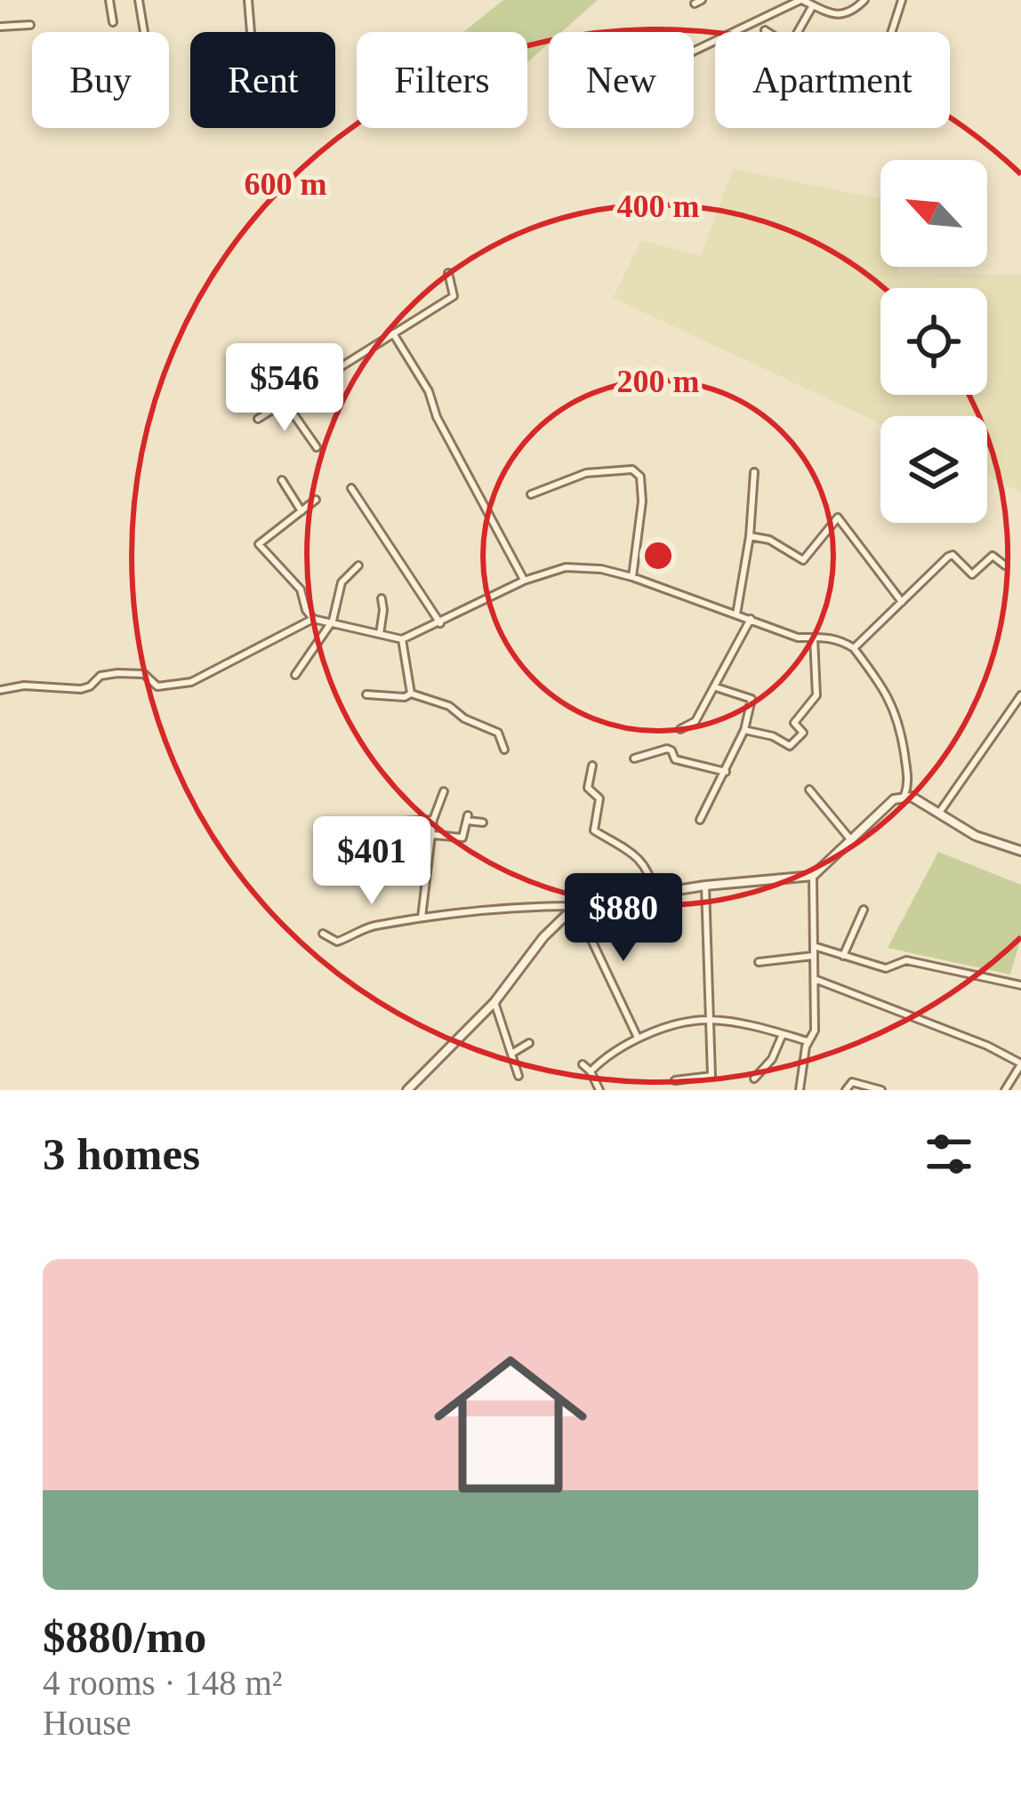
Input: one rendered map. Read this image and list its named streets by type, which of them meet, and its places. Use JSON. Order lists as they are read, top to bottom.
{
  "north": "top left",
  "page": {
    "chip": [
      "Buy",
      "Rent",
      "Filters",
      "New",
      "Apartment"
    ],
    "price": ["$546", "$401", "$880"],
    "heading": "3 homes",
    "list": [
      {
        "name": "$880/mo",
        "note": "4 rooms · 148 m² · House"
      }
    ]
  },
  "rings": ["600 m", "400 m", "200 m"]
}
